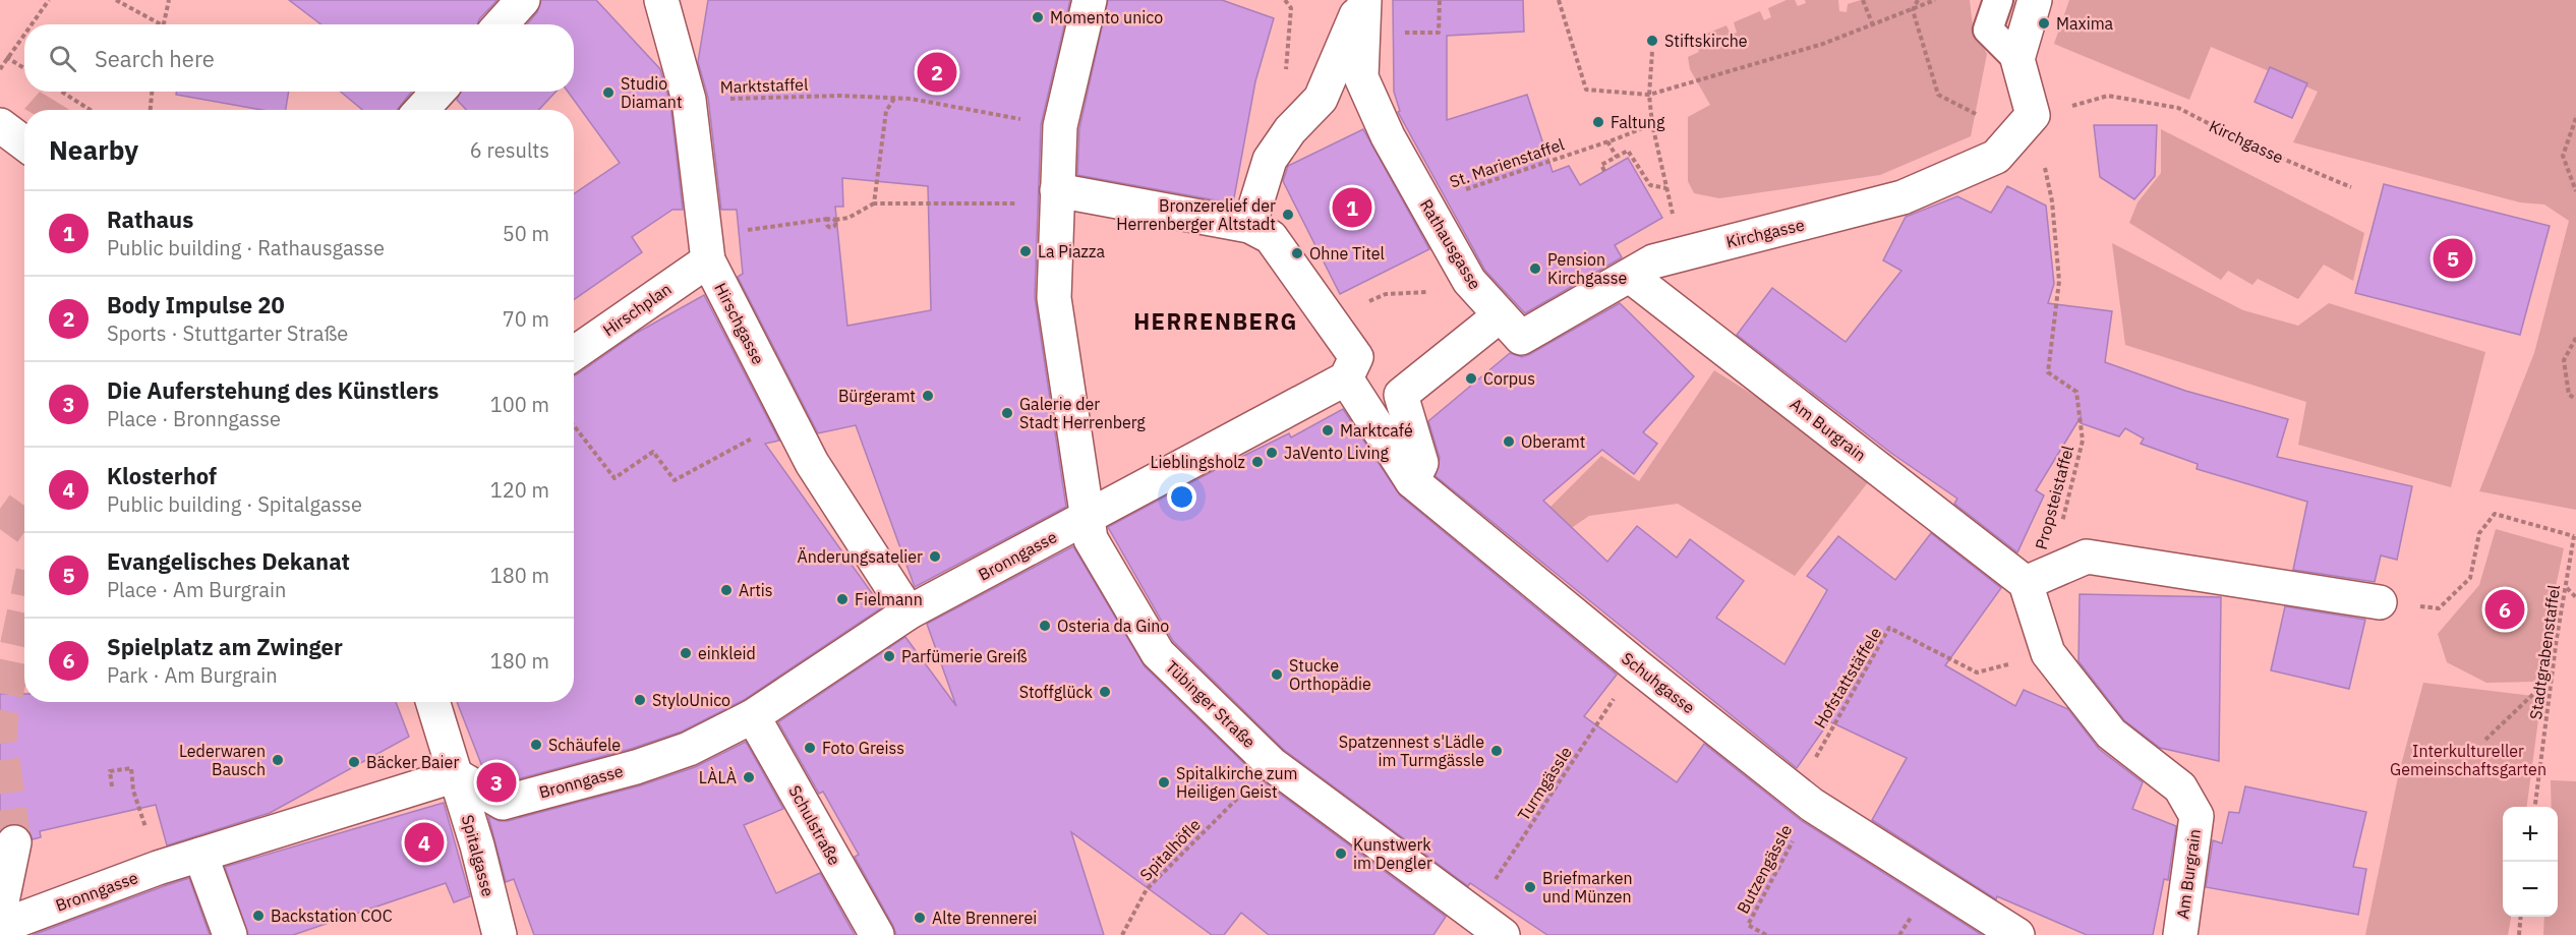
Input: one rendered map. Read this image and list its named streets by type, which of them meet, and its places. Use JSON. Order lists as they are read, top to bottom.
{
  "streets": {
    "street": [
      "Kirchgasse",
      "Rathausgasse",
      "Hirschplan",
      "Hirschgasse",
      "Am Burgrain",
      "Bronngasse",
      "Schuhgasse",
      "Tübinger Straße",
      "Schulstraße",
      "Spitalgasse"
    ],
    "path": [
      "Marktstaffel",
      "St. Marienstaffel",
      "Propsteistaffel",
      "Stadtgrabenstaffel",
      "Hofstattstäffele",
      "Turmgässle",
      "Spitalhöfle",
      "Butzengässle"
    ]
  },
  "crossings": [
    ["Marktstaffel", "Hirschgasse"],
    ["Kirchgasse", "Rathausgasse"],
    ["Kirchgasse", "Am Burgrain"],
    ["Kirchgasse", "Propsteistaffel"],
    ["St. Marienstaffel", "Rathausgasse"],
    ["Hirschplan", "Hirschgasse"],
    ["Hirschgasse", "Bronngasse"],
    ["Am Burgrain", "Propsteistaffel"],
    ["Am Burgrain", "Hofstattstäffele"],
    ["Bronngasse", "Schuhgasse"],
    ["Bronngasse", "Tübinger Straße"],
    ["Bronngasse", "Schulstraße"],
    ["Bronngasse", "Spitalgasse"],
    ["Hofstattstäffele", "Schuhgasse"],
    ["Hofstattstäffele", "Butzengässle"],
    ["Schuhgasse", "Turmgässle"],
    ["Schuhgasse", "Butzengässle"],
    ["Tübinger Straße", "Turmgässle"],
    ["Tübinger Straße", "Spitalhöfle"]
  ],
  "districts": ["HERRENBERG"],
  "parks": ["Interkultureller Gemeinschaftsgarten"],
  "places": [
    "Momento unico",
    "Maxima",
    "Stiftskirche",
    "Studio Diamant",
    "Faltung",
    "Bronzerelief der Herrenberger Altstadt",
    "La Piazza",
    "Ohne Titel",
    "Pension Kirchgasse",
    "Corpus",
    "Bürgeramt",
    "Galerie der Stadt Herrenberg",
    "Marktcafé",
    "Oberamt",
    "JaVento Living",
    "Lieblingsholz",
    "Änderungsatelier",
    "Artis",
    "Fielmann",
    "Osteria da Gino",
    "einkleid",
    "Parfümerie Greiß",
    "Stucke Orthopädie",
    "Stoffglück",
    "StyloUnico",
    "Schäufele",
    "Foto Greiss",
    "Spatzennest s'Lädle im Turmgässle",
    "Lederwaren Bausch",
    "Bäcker Baier",
    "LÀLÀ",
    "Spitalkirche zum Heiligen Geist",
    "Kunstwerk im Dengler",
    "Briefmarken und Münzen",
    "Backstation COC",
    "Alte Brennerei"
  ],
  "page": {
    "search": "Search here",
    "pins": [
      "2",
      "1",
      "5",
      "6",
      "3",
      "4"
    ],
    "heading": ["Nearby", "6 results"],
    "list": [
      {
        "mark": "1",
        "name": "Rathaus",
        "note": "Public building · Rathausgasse",
        "value": "50 m"
      },
      {
        "mark": "2",
        "name": "Body Impulse 20",
        "note": "Sports · Stuttgarter Straße",
        "value": "70 m"
      },
      {
        "mark": "3",
        "name": "Die Auferstehung des Künstlers",
        "note": "Place · Bronngasse",
        "value": "100 m"
      },
      {
        "mark": "4",
        "name": "Klosterhof",
        "note": "Public building · Spitalgasse",
        "value": "120 m"
      },
      {
        "mark": "5",
        "name": "Evangelisches Dekanat",
        "note": "Place · Am Burgrain",
        "value": "180 m"
      },
      {
        "mark": "6",
        "name": "Spielplatz am Zwinger",
        "note": "Park · Am Burgrain",
        "value": "180 m"
      }
    ],
    "map_buttons": ["+", "−"]
  }
}
